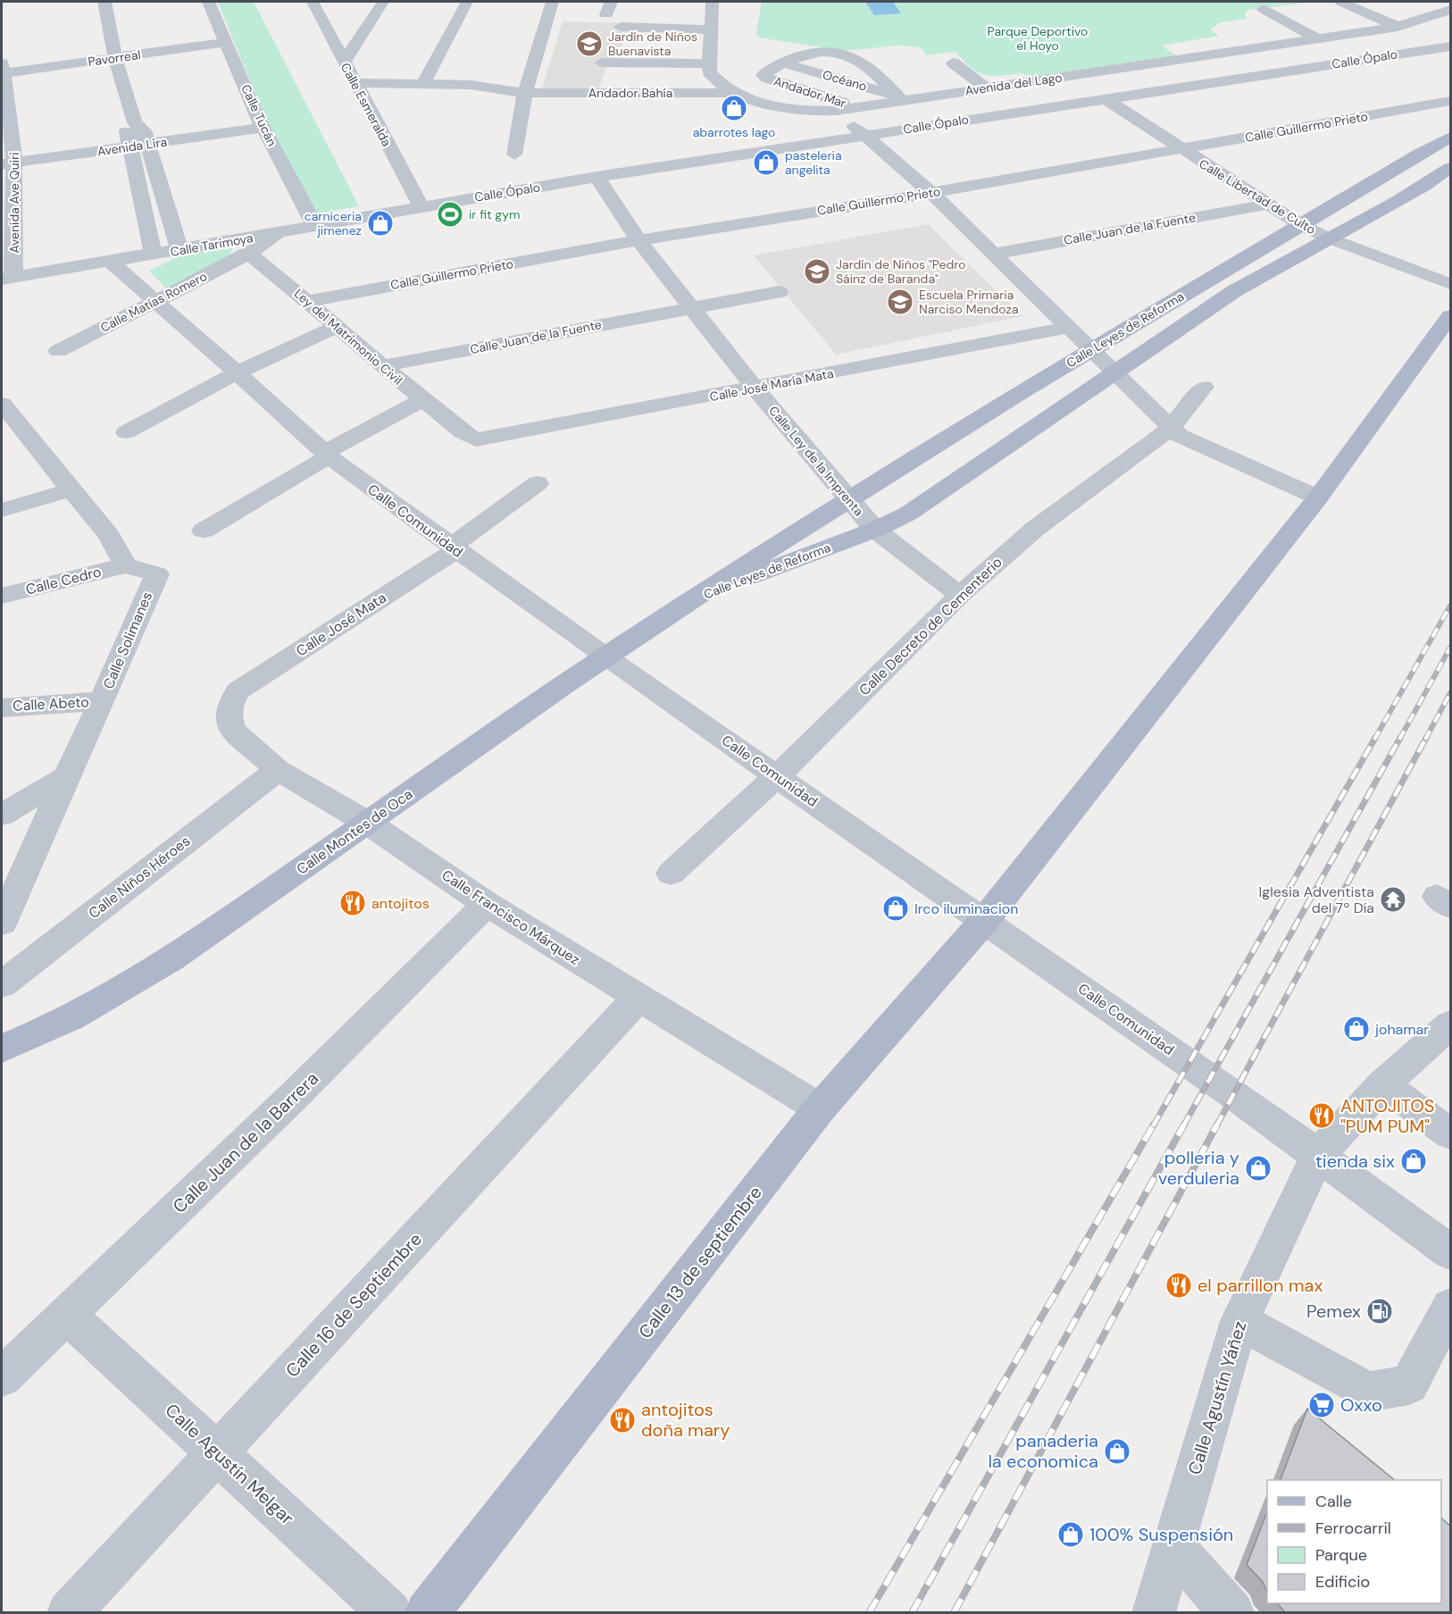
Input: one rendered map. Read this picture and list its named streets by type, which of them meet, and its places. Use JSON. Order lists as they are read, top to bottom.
{
  "streets": {
    "main road": ["Calle Leyes de Reforma", "Calle Montes de Oca", "Calle 13 de septiembre"],
    "street": [
      "Pavorreal",
      "Calle Ópalo",
      "Océano",
      "Avenida del Lago",
      "Andador Mar",
      "Andador Bahía",
      "Calle Esmeralda",
      "Calle Tucán",
      "Calle Guillermo Prieto",
      "Avenida Lira",
      "Calle Libertad de Culto",
      "Avenida Ave Quiri",
      "Calle Juan de la Fuente",
      "Calle Tarimoya",
      "Calle Matías Romero",
      "Ley del Matrimonio Civil",
      "Calle José María Mata",
      "Calle Ley de la Imprenta",
      "Calle Comunidad",
      "Calle Cedro",
      "Calle José Mata",
      "Calle Decreto de Cementerio",
      "Calle Solimanes",
      "Calle Abeto",
      "Calle Niños Héroes",
      "Calle Francisco Márquez",
      "Calle Juan de la Barrera",
      "Calle 16 de Septiembre",
      "Calle Agustín Yáñez",
      "Calle Agustín Melgar"
    ]
  },
  "crossings": [
    ["Pavorreal", "Calle Tucán"],
    ["Pavorreal", "Avenida Ave Quiri"],
    ["Calle Ópalo", "Calle Esmeralda"],
    ["Calle Ópalo", "Calle Libertad de Culto"],
    ["Calle Ópalo", "Calle Tarimoya"],
    ["Calle Ópalo", "Calle Ley de la Imprenta"],
    ["Océano", "Avenida del Lago"],
    ["Océano", "Andador Mar"],
    ["Avenida del Lago", "Andador Mar"],
    ["Avenida del Lago", "Andador Bahía"],
    ["Andador Bahía", "Calle Esmeralda"],
    ["Calle Esmeralda", "Calle Tarimoya"],
    ["Calle Tucán", "Avenida Lira"],
    ["Calle Tucán", "Calle Tarimoya"],
    ["Calle Guillermo Prieto", "Calle Libertad de Culto"],
    ["Calle Guillermo Prieto", "Ley del Matrimonio Civil"],
    ["Calle Guillermo Prieto", "Calle Ley de la Imprenta"],
    ["Avenida Lira", "Avenida Ave Quiri"],
    ["Calle Libertad de Culto", "Calle Juan de la Fuente"],
    ["Calle Libertad de Culto", "Calle Leyes de Reforma"],
    ["Avenida Ave Quiri", "Calle Tarimoya"],
    ["Calle Juan de la Fuente", "Ley del Matrimonio Civil"],
    ["Calle Juan de la Fuente", "Calle Ley de la Imprenta"],
    ["Calle Tarimoya", "Calle Comunidad"],
    ["Calle Matías Romero", "Ley del Matrimonio Civil"],
    ["Calle Matías Romero", "Calle Comunidad"],
    ["Calle Leyes de Reforma", "Calle Ley de la Imprenta"],
    ["Calle Leyes de Reforma", "Calle Montes de Oca"],
    ["Ley del Matrimonio Civil", "Calle José María Mata"],
    ["Calle José María Mata", "Calle Ley de la Imprenta"],
    ["Calle Ley de la Imprenta", "Calle Decreto de Cementerio"],
    ["Calle Comunidad", "Calle José Mata"],
    ["Calle Comunidad", "Calle Decreto de Cementerio"],
    ["Calle Comunidad", "Calle Montes de Oca"],
    ["Calle Comunidad", "Calle 13 de septiembre"],
    ["Calle Comunidad", "Calle Agustín Yáñez"],
    ["Calle Cedro", "Calle Solimanes"],
    ["Calle José Mata", "Calle Francisco Márquez"],
    ["Calle Solimanes", "Calle Abeto"],
    ["Calle Montes de Oca", "Calle Francisco Márquez"],
    ["Calle Niños Héroes", "Calle Francisco Márquez"],
    ["Calle Francisco Márquez", "Calle Juan de la Barrera"],
    ["Calle Francisco Márquez", "Calle 13 de septiembre"],
    ["Calle Francisco Márquez", "Calle 16 de Septiembre"],
    ["Calle Juan de la Barrera", "Calle Agustín Melgar"],
    ["Calle 16 de Septiembre", "Calle Agustín Melgar"]
  ],
  "parks": ["Parque Deportivo el Hoyo"],
  "places": {
    "school or university": ["Jardín de Niños Buenavista", "Jardín de Niños \"Pedro Sáinz de Baranda\"", "Escuela Primaria Narciso Mendoza"],
    "shop": [
      "abarrotes lago",
      "pasteleria angelita",
      "carniceria jimenez",
      "Irco iluminacion",
      "johamar",
      "tienda six",
      "polleria y verduleria",
      "panaderia la economica",
      "100% Suspensión"
    ],
    "sports": ["ir fit gym"],
    "temple": ["Iglesia Adventista del 7º Día"],
    "restaurant": [
      "antojitos",
      "ANTOJITOS \"PUM PUM\"",
      "el parrillon max",
      "antojitos doña mary"
    ],
    "fuel station": ["Pemex"],
    "supermarket": ["Oxxo"]
  },
  "legend": [
    "Calle",
    "Ferrocarril",
    "Parque",
    "Edificio"
  ]
}
